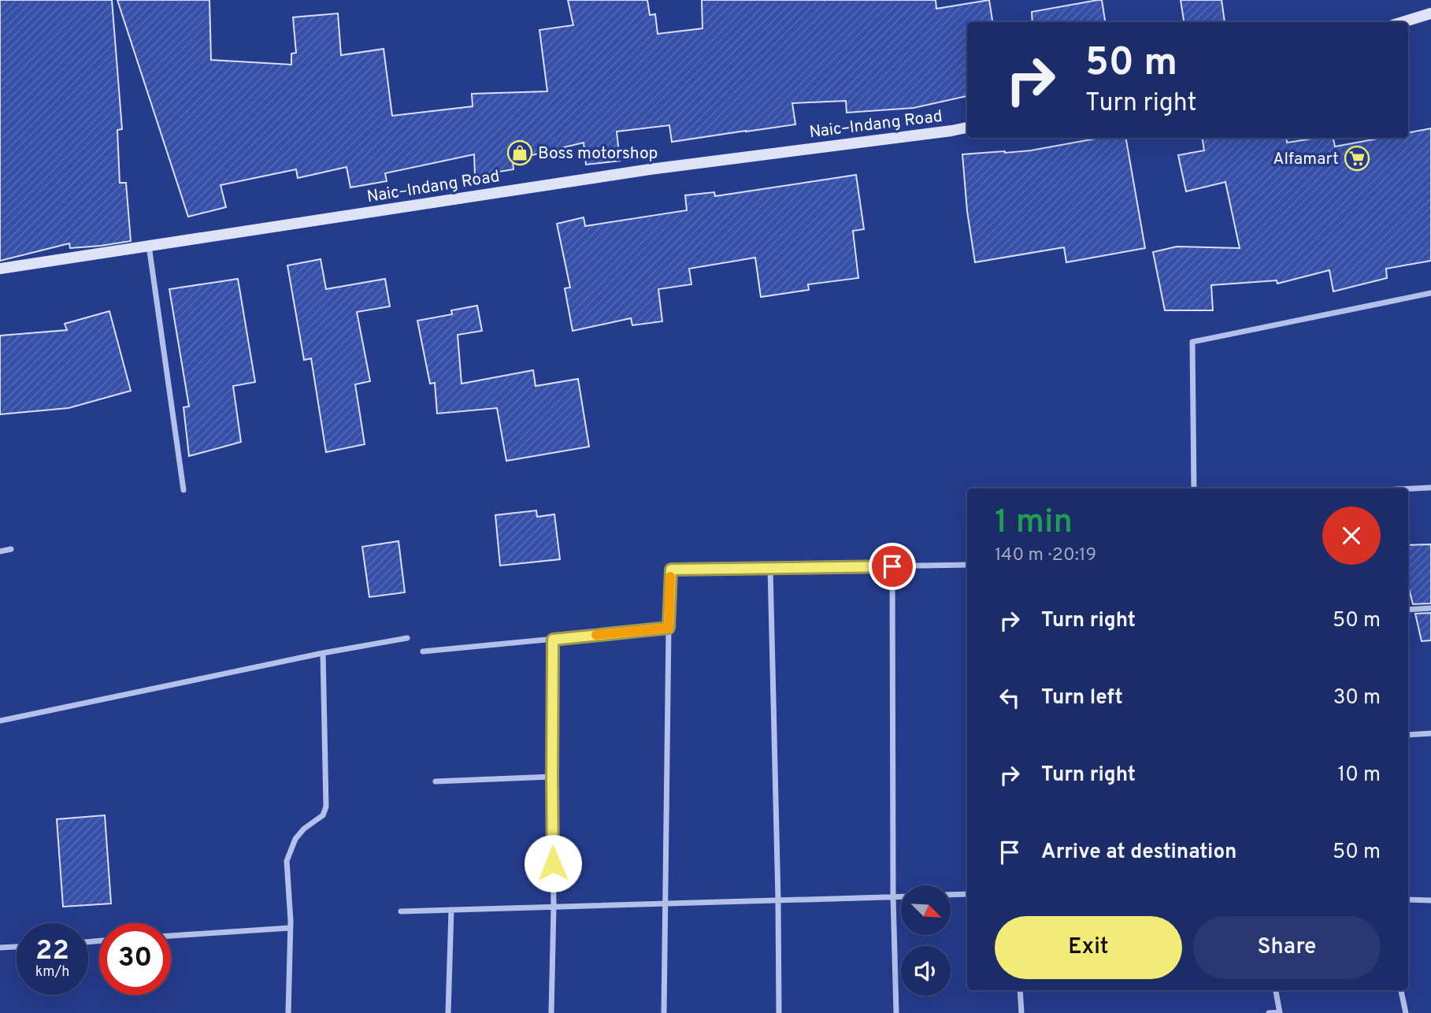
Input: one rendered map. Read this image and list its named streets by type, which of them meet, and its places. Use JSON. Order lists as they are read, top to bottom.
{
  "streets": {
    "main road": ["Naic–Indang Road"]
  },
  "places": {
    "shop": ["Boss motorshop"],
    "supermarket": ["Alfamart"]
  },
  "north": "bottom right",
  "page": {
    "turn": ["50 m", "Turn right"],
    "heading": ["1 min", "140 m · 20:19"],
    "list": [
      {
        "name": "Turn right",
        "value": "50 m"
      },
      {
        "name": "Turn left",
        "value": "30 m"
      },
      {
        "name": "Turn right",
        "value": "10 m"
      },
      {
        "name": "Arrive at destination",
        "value": "50 m"
      }
    ],
    "buttons": ["Exit", "Share"],
    "speed": "22 km/h",
    "limit": "30"
  }
}
